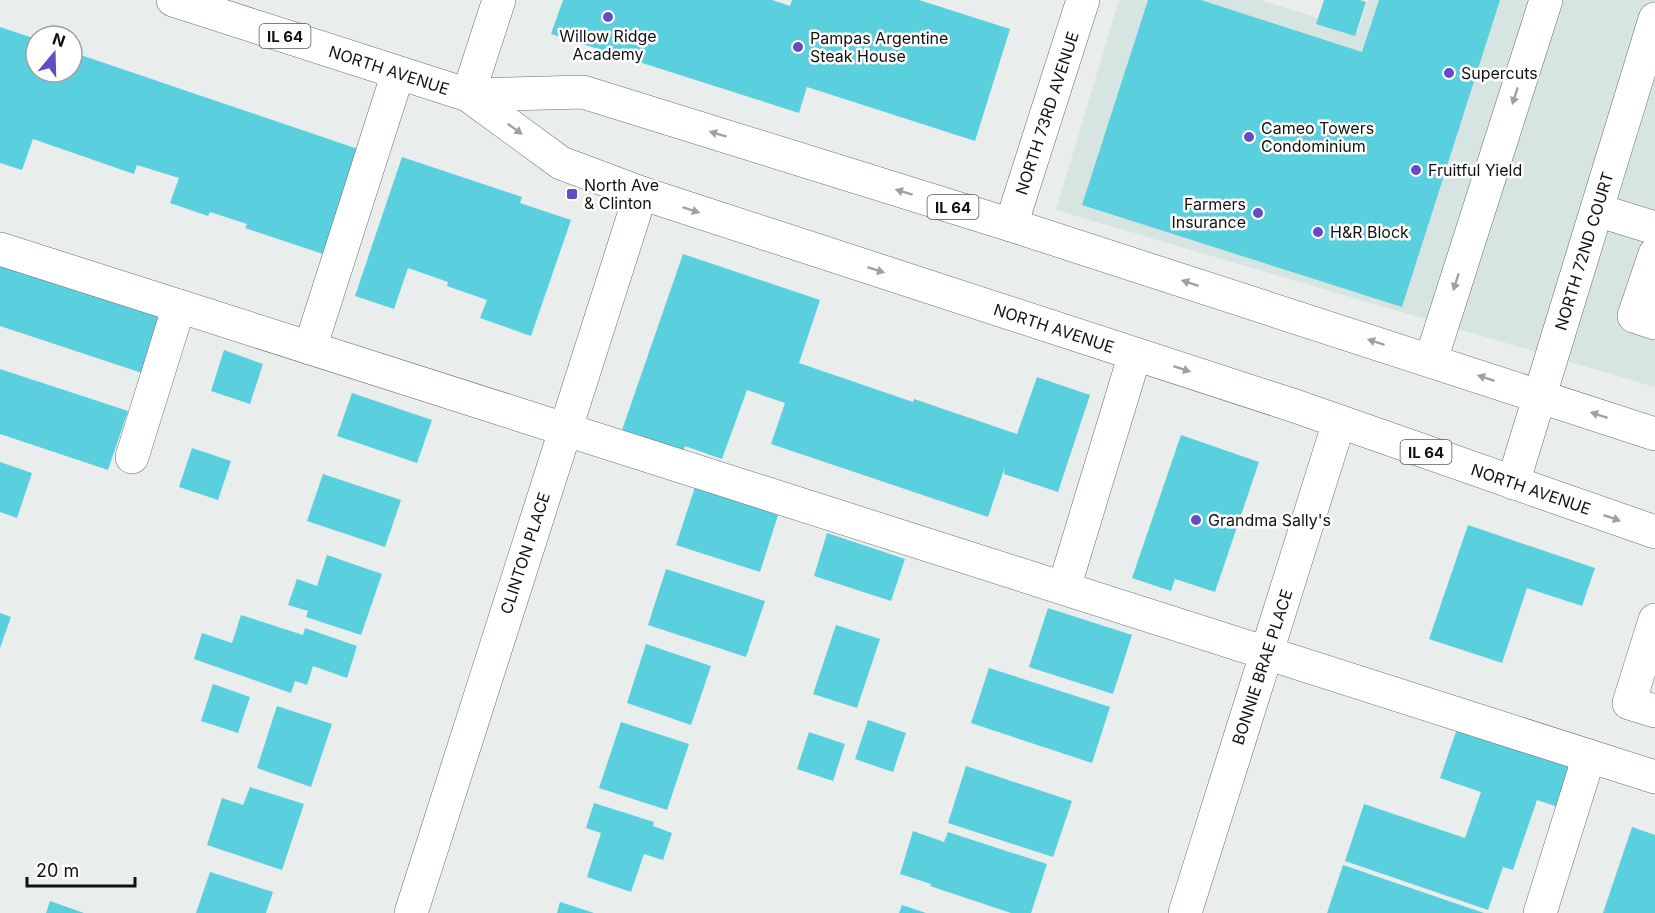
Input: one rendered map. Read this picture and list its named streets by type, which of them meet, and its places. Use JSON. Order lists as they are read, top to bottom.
{
  "streets": {
    "main road": [
      "IL 64",
      "NORTH AVENUE",
      "NORTH 73RD AVENUE",
      "NORTH 72ND COURT",
      "CLINTON PLACE",
      "BONNIE BRAE PLACE"
    ]
  },
  "crossings": [
    ["NORTH AVENUE", "NORTH 73RD AVENUE"],
    ["NORTH AVENUE", "NORTH 72ND COURT"],
    ["NORTH AVENUE", "CLINTON PLACE"],
    ["NORTH AVENUE", "BONNIE BRAE PLACE"]
  ],
  "places": {
    "other": [
      "Willow Ridge Academy",
      "Pampas Argentine Steak House",
      "Supercuts",
      "Cameo Towers Condominium",
      "Fruitful Yield",
      "Farmers Insurance",
      "H&R Block",
      "Grandma Sally's"
    ],
    "transit": ["North Ave & Clinton"]
  },
  "scale_bar": "20 m",
  "north": "top"
}
